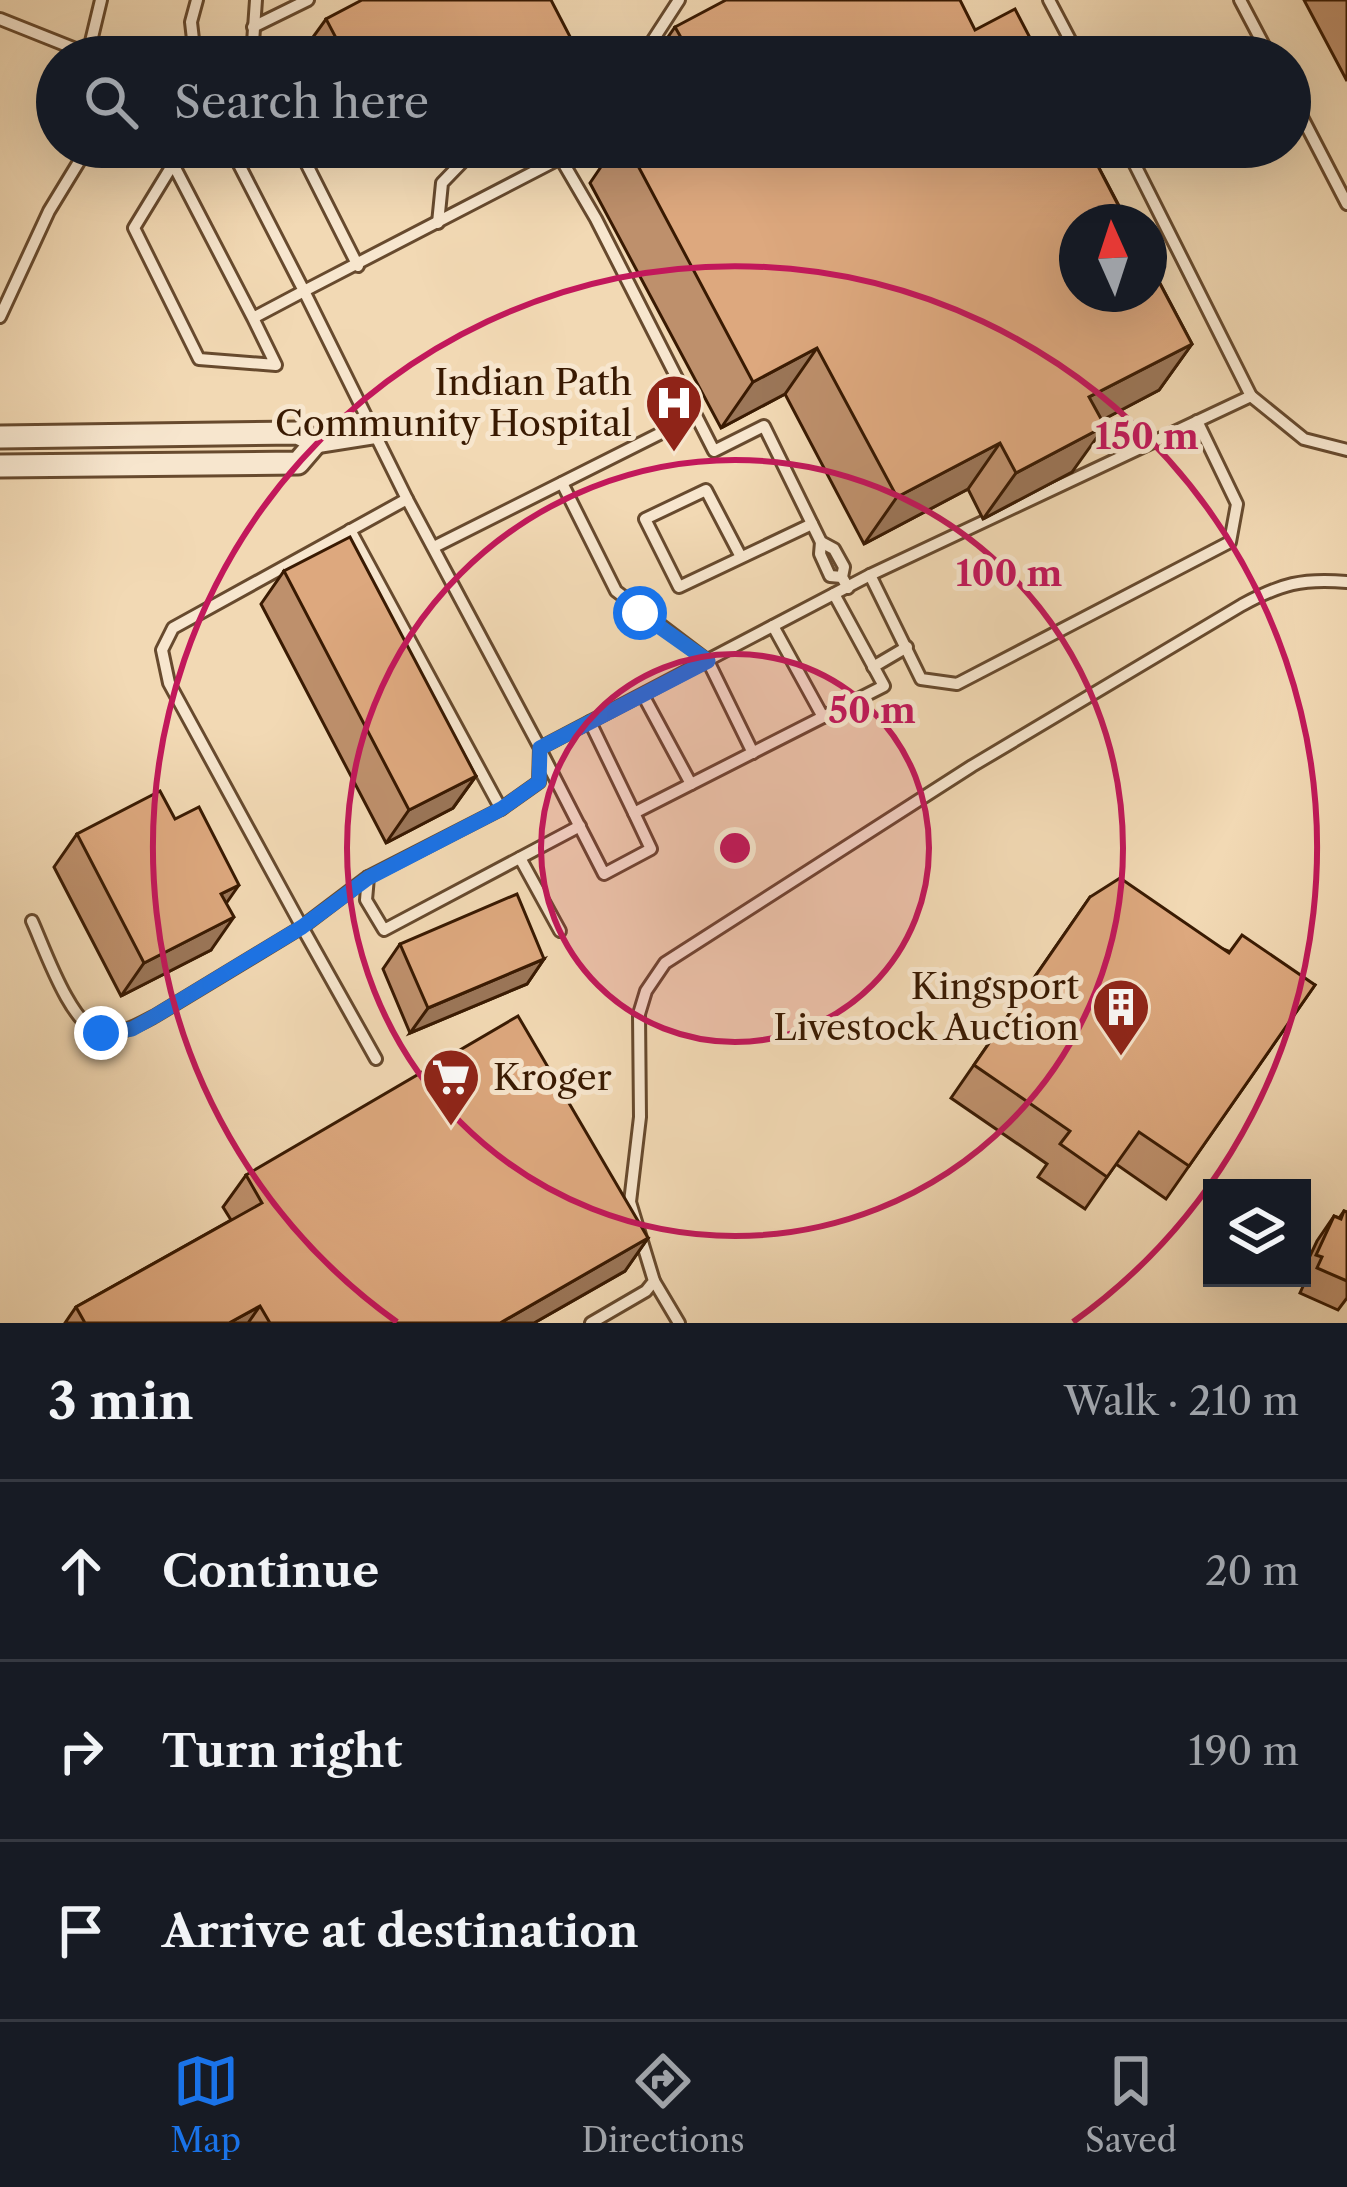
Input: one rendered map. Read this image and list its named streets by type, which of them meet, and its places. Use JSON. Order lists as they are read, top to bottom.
{
  "places": {
    "hospital": ["Indian Path Community Hospital"],
    "building": ["Kingsport Livestock Auction"],
    "supermarket": ["Kroger"]
  },
  "north": "top",
  "page": {
    "search": "Search here",
    "heading": ["3 min", "Walk · 210 m"],
    "list": [
      ["Continue", "20 m"],
      ["Turn right", "190 m"],
      "Arrive at destination"
    ],
    "nav": ["Map", "Directions", "Saved"]
  },
  "rings": ["150 m", "100 m", "50 m"]
}
